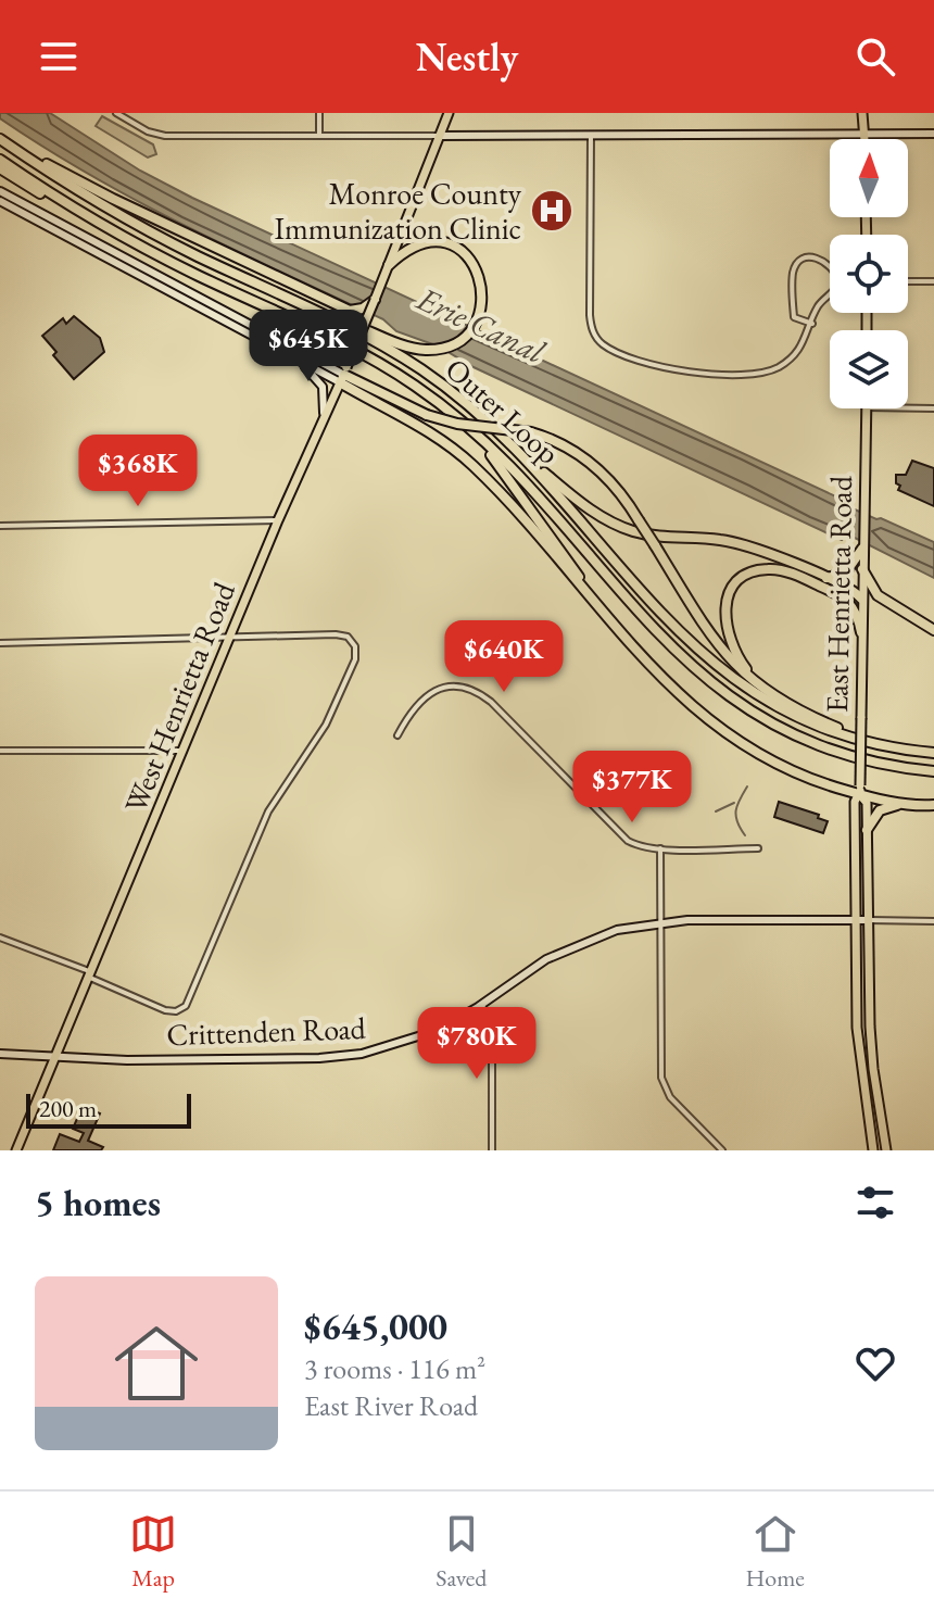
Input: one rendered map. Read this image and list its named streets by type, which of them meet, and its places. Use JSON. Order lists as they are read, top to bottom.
{
  "streets": {
    "highway": ["Outer Loop"],
    "main road": ["East Henrietta Road", "West Henrietta Road"],
    "street": ["Crittenden Road"]
  },
  "crossings": [
    ["East Henrietta Road", "Crittenden Road"],
    ["West Henrietta Road", "Crittenden Road"]
  ],
  "water": ["Erie Canal"],
  "places": {
    "hospital": ["Monroe County Immunization Clinic"]
  },
  "scale_bar": "200 m",
  "north": "top",
  "page": {
    "header": "Nestly",
    "price": [
      "$645K",
      "$368K",
      "$640K",
      "$377K",
      "$780K"
    ],
    "scale": "200 m",
    "heading": "5 homes",
    "list": [
      {
        "name": "$645,000",
        "note": "3 rooms · 116 m² · East River Road"
      }
    ],
    "tabs": ["Map", "Saved", "Home"]
  }
}
